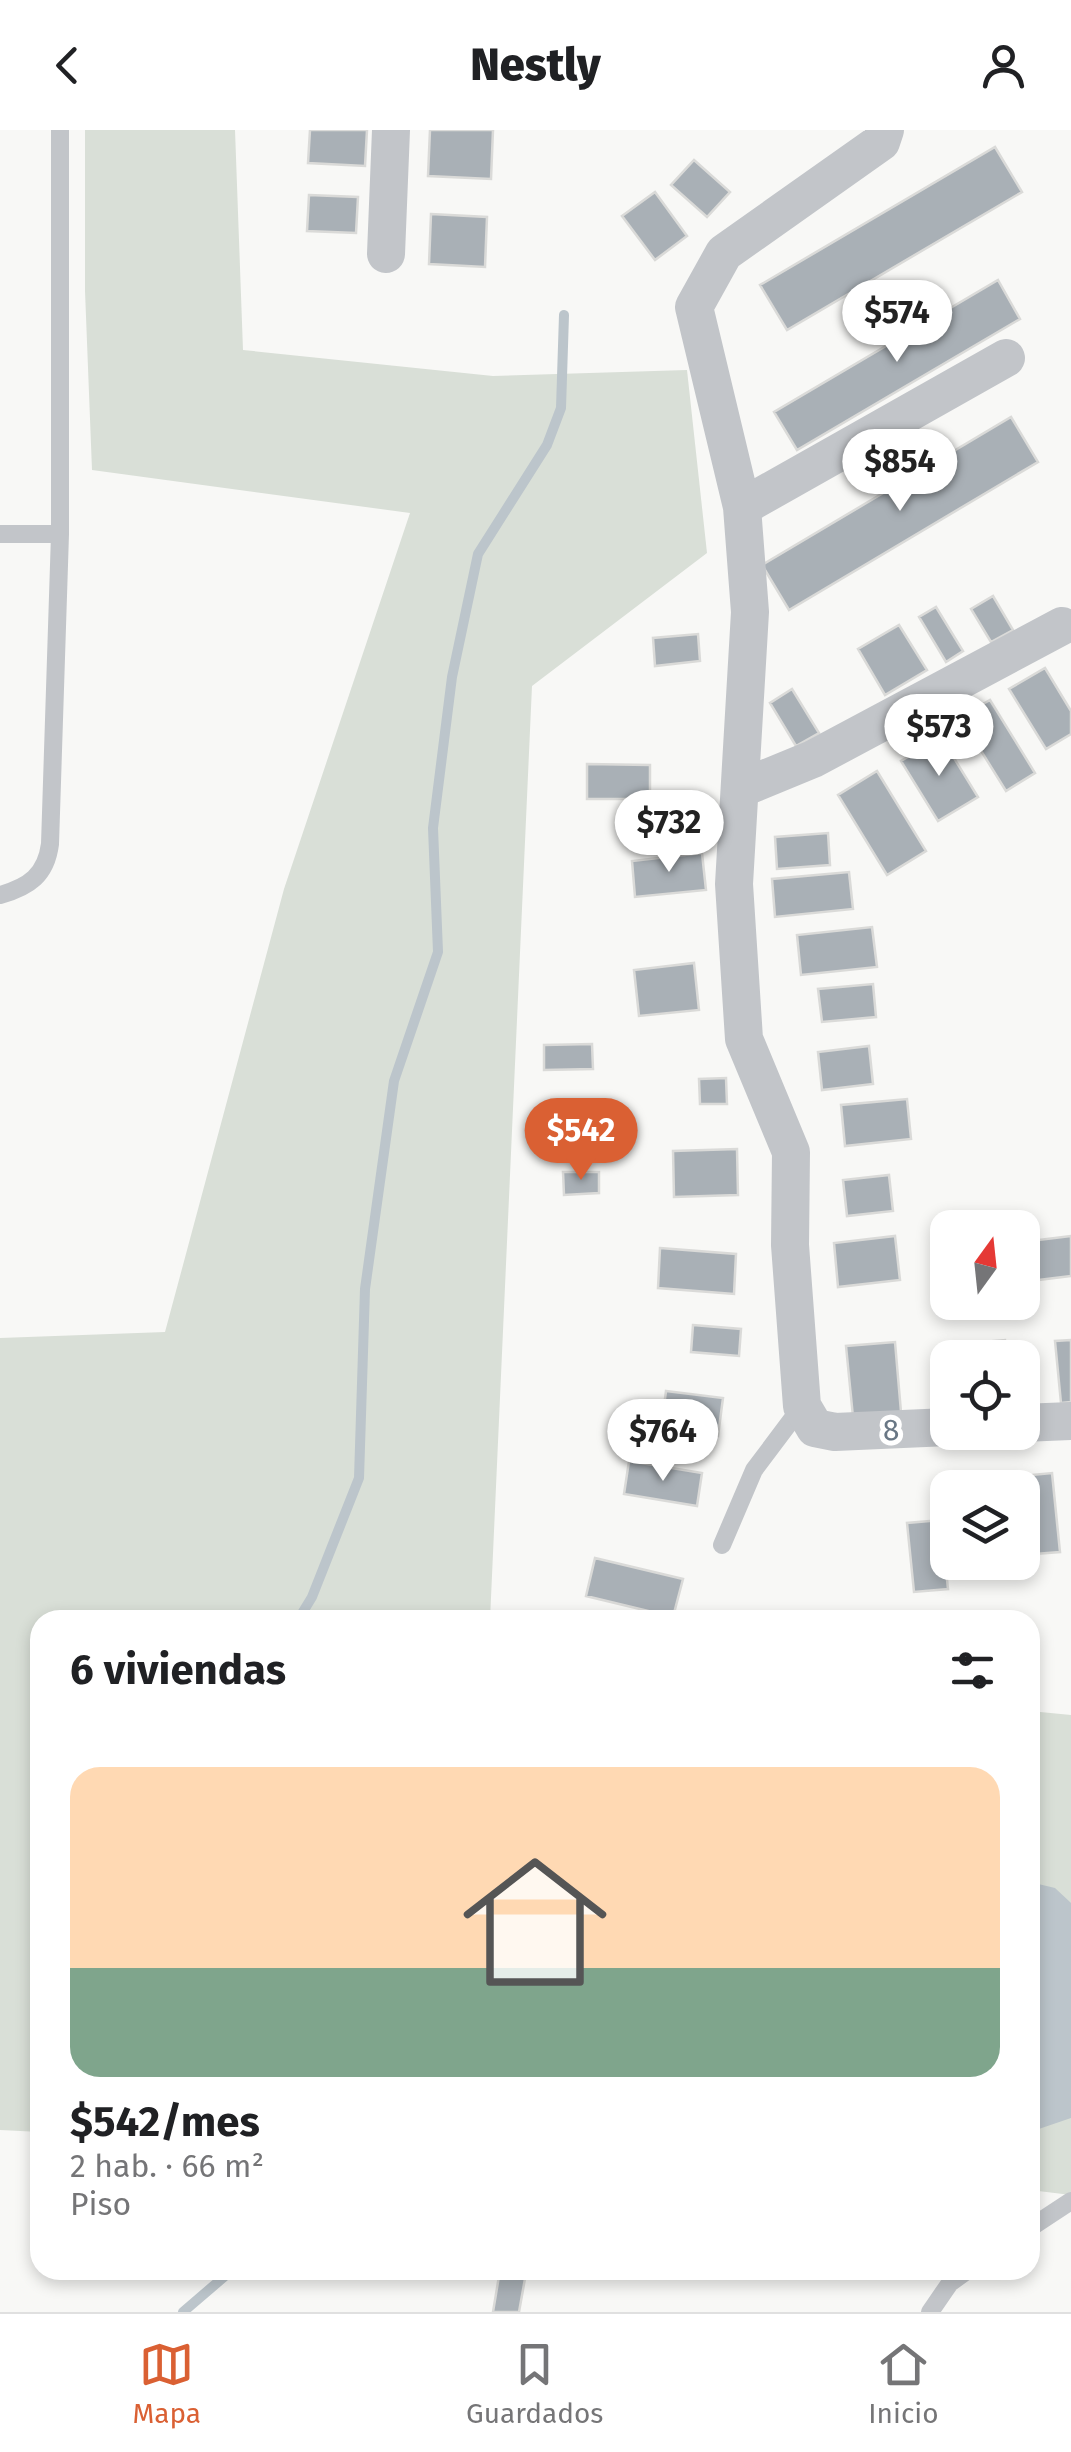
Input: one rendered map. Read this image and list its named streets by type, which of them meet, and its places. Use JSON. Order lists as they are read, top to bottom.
{
  "streets": {
    "street": ["8"]
  },
  "north": "top",
  "page": {
    "header": "Nestly",
    "price": [
      "$574",
      "$854",
      "$573",
      "$732",
      "$542",
      "$764"
    ],
    "heading": "6 viviendas",
    "list": [
      {
        "name": "$542/mes",
        "note": "2 hab. · 66 m² · Piso"
      }
    ],
    "tabs": ["Mapa", "Guardados", "Inicio"]
  }
}
